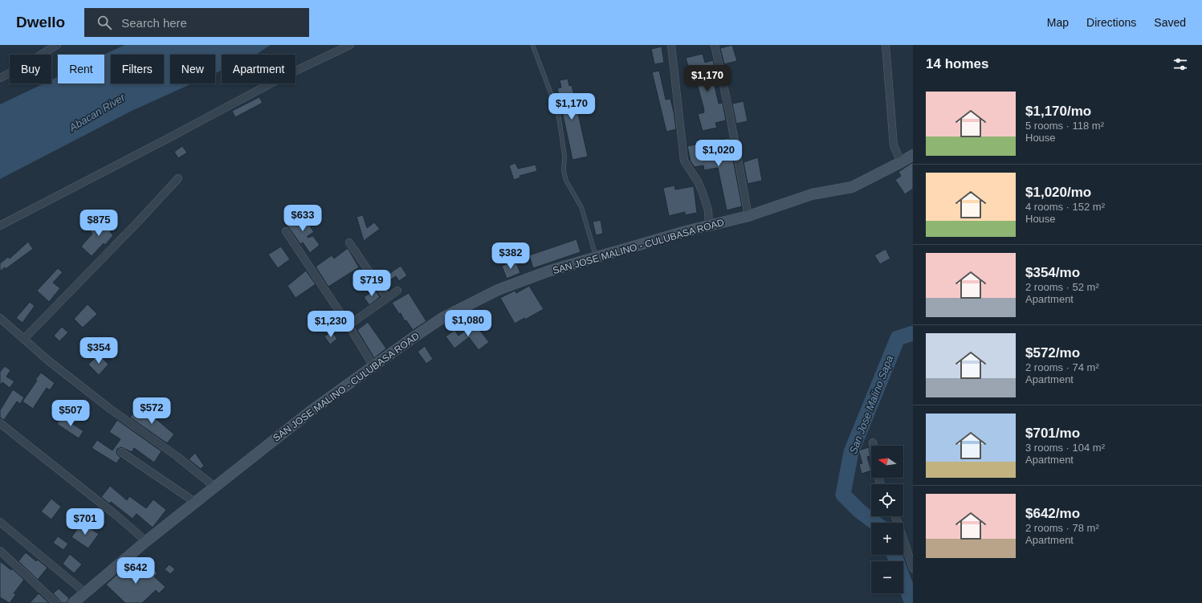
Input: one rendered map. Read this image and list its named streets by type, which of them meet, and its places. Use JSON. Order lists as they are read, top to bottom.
{
  "streets": {
    "street": ["SAN JOSE MALINO - CULUBASA ROAD"]
  },
  "water": ["Abacan River", "San Jose Malino Sapa"],
  "north": "left",
  "page": {
    "header": "Dwello",
    "search": "Search here",
    "nav": ["Map", "Directions", "Saved"],
    "heading": "14 homes",
    "chip": [
      "Buy",
      "Rent",
      "Filters",
      "New",
      "Apartment"
    ],
    "price": [
      "$1,170",
      "$1,170",
      "$1,020",
      "$633",
      "$875",
      "$382",
      "$719",
      "$1,080",
      "$1,230",
      "$354",
      "$572",
      "$507",
      "$701",
      "$642"
    ],
    "list": [
      {
        "name": "$1,170/mo",
        "note": "5 rooms · 118 m² · House"
      },
      {
        "name": "$1,020/mo",
        "note": "4 rooms · 152 m² · House"
      },
      {
        "name": "$354/mo",
        "note": "2 rooms · 52 m² · Apartment"
      },
      {
        "name": "$572/mo",
        "note": "2 rooms · 74 m² · Apartment"
      },
      {
        "name": "$701/mo",
        "note": "3 rooms · 104 m² · Apartment"
      },
      {
        "name": "$642/mo",
        "note": "2 rooms · 78 m² · Apartment"
      }
    ],
    "map_buttons": ["+", "−"]
  }
}
